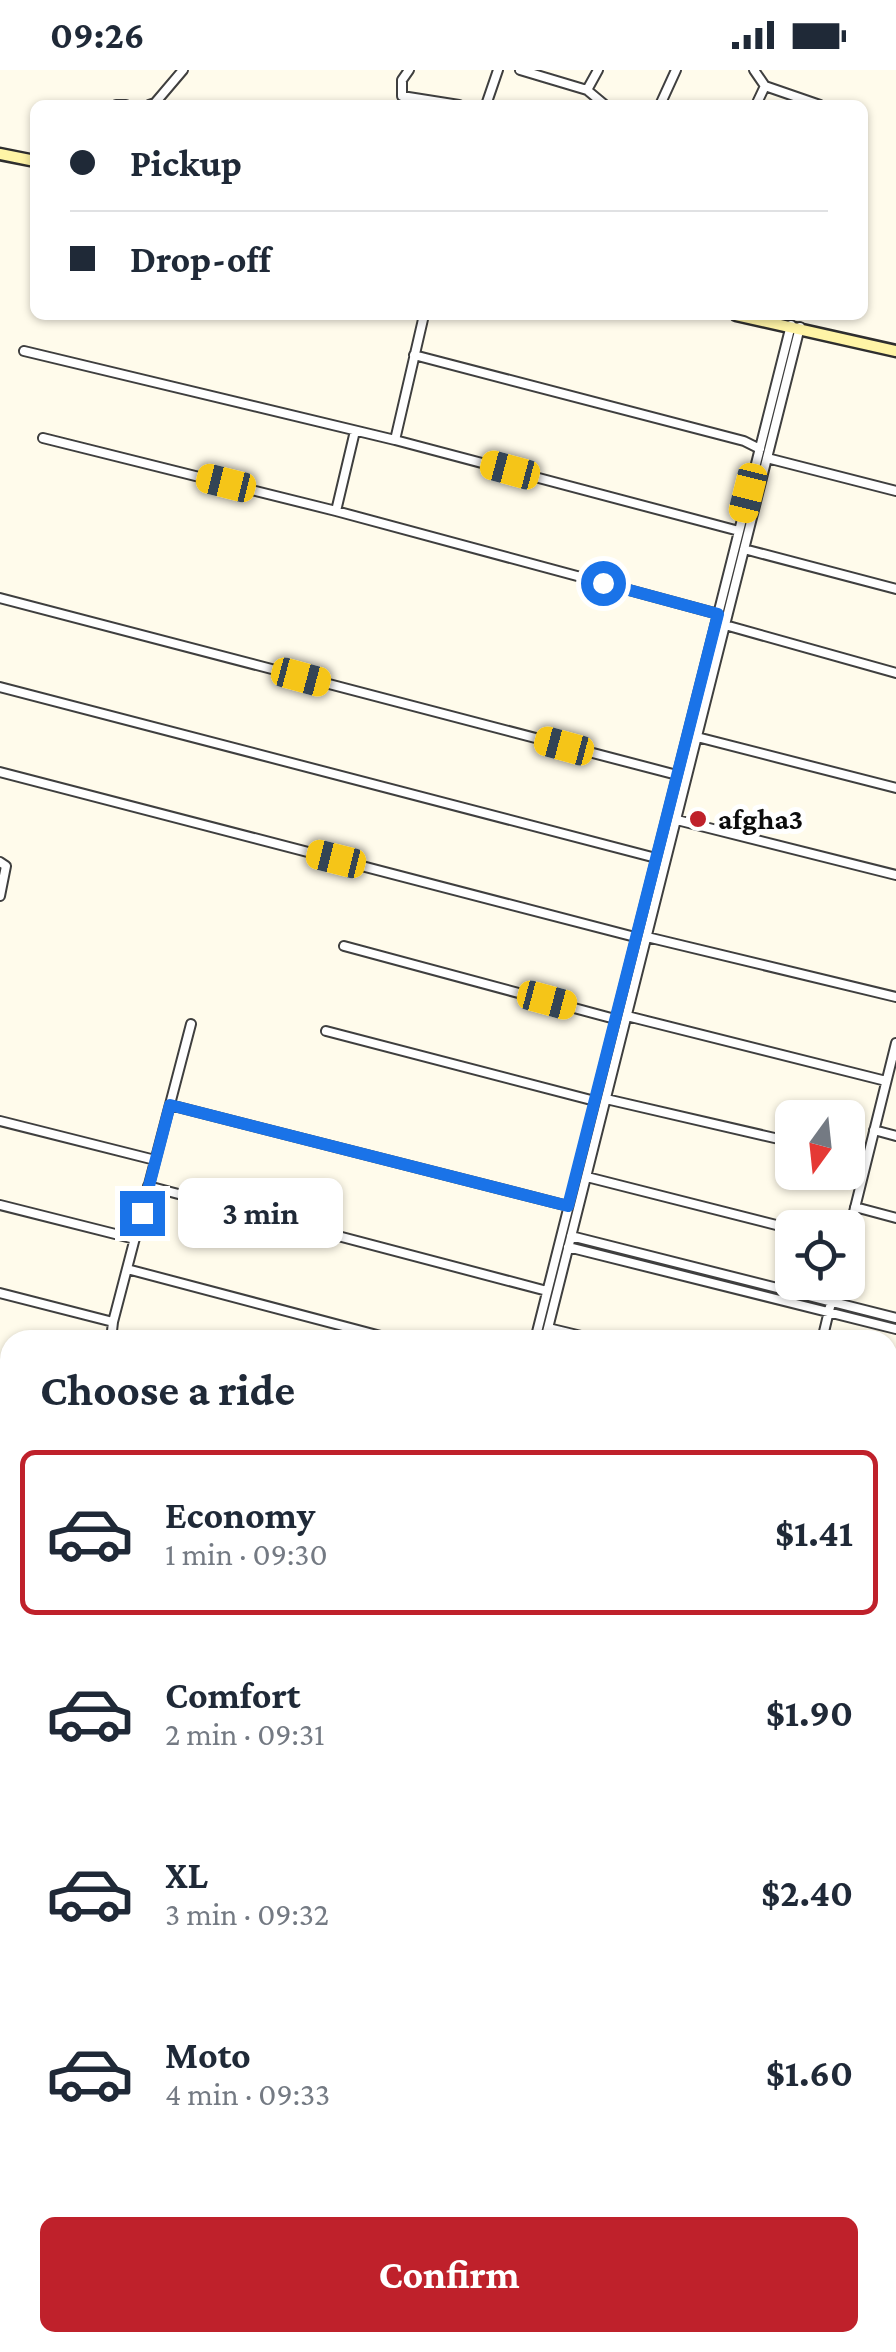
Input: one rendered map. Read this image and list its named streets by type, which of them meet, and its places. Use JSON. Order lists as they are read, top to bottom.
{
  "places": ["afgha3"],
  "north": "bottom",
  "page": {
    "status": "09:26",
    "banner": ["Pickup", "Drop-off"],
    "bubble": "3 min",
    "heading": "Choose a ride",
    "list": [
      {
        "name": "Economy",
        "note": "1 min · 09:30",
        "value": "$1.41"
      },
      {
        "name": "Comfort",
        "note": "2 min · 09:31",
        "value": "$1.90"
      },
      {
        "name": "XL",
        "note": "3 min · 09:32",
        "value": "$2.40"
      },
      {
        "name": "Moto",
        "note": "4 min · 09:33",
        "value": "$1.60"
      }
    ],
    "buttons": "Confirm"
  }
}
